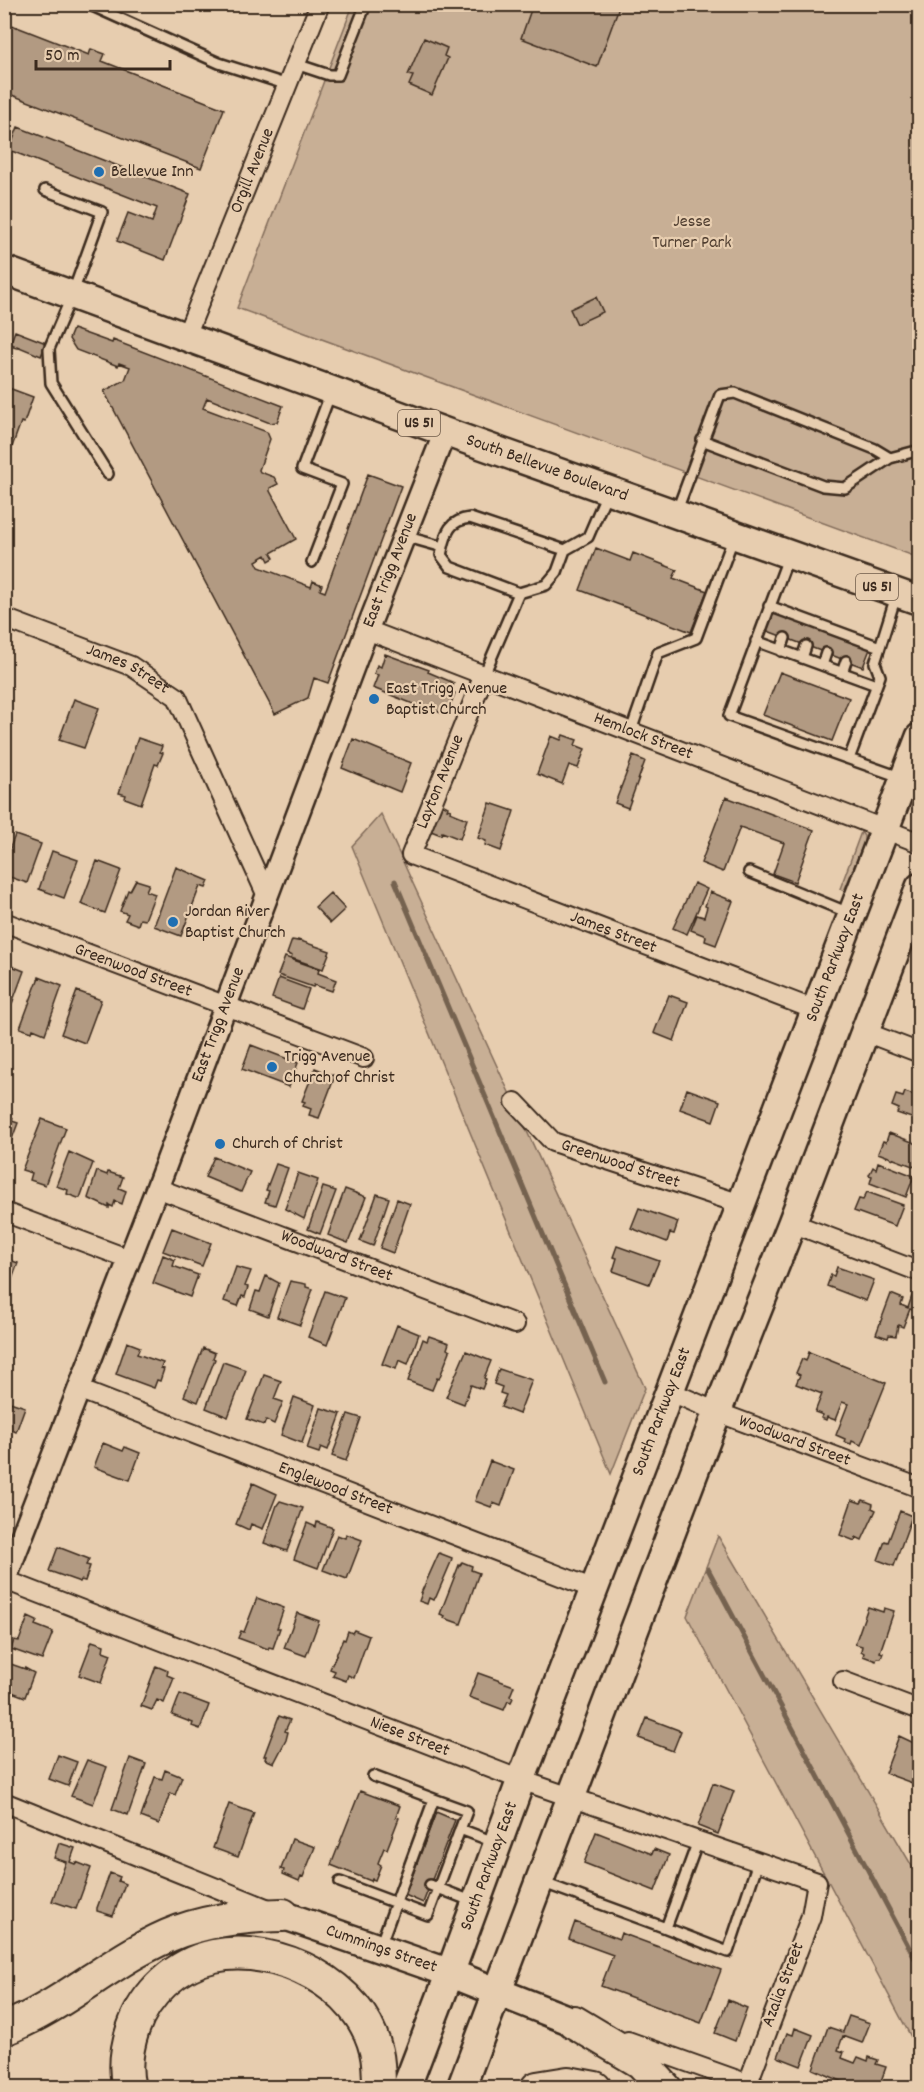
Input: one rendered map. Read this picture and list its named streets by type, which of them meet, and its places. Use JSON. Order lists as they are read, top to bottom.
{
  "streets": {
    "main road": [
      "US 51",
      "South Bellevue Boulevard",
      "South Parkway East",
      "Cummings Street"
    ],
    "street": [
      "Orgill Avenue",
      "East Trigg Avenue",
      "James Street",
      "Hemlock Street",
      "Layton Avenue",
      "Greenwood Street",
      "Woodward Street",
      "Englewood Street",
      "Niese Street",
      "Azalia Street"
    ]
  },
  "crossings": [
    ["Orgill Avenue", "South Bellevue Boulevard"],
    ["South Bellevue Boulevard", "East Trigg Avenue"],
    ["East Trigg Avenue", "James Street"],
    ["East Trigg Avenue", "Hemlock Street"],
    ["East Trigg Avenue", "Greenwood Street"],
    ["East Trigg Avenue", "Woodward Street"],
    ["East Trigg Avenue", "Englewood Street"],
    ["East Trigg Avenue", "Niese Street"],
    ["James Street", "Layton Avenue"],
    ["James Street", "South Parkway East"],
    ["Hemlock Street", "Layton Avenue"],
    ["Hemlock Street", "South Parkway East"],
    ["South Parkway East", "Greenwood Street"],
    ["South Parkway East", "Woodward Street"],
    ["South Parkway East", "Englewood Street"],
    ["South Parkway East", "Niese Street"],
    ["South Parkway East", "Cummings Street"],
    ["Niese Street", "Azalia Street"],
    ["Cummings Street", "Azalia Street"]
  ],
  "parks": ["Jesse Turner Park"],
  "places": [
    "Bellevue Inn",
    "East Trigg Avenue Baptist Church",
    "Jordan River Baptist Church",
    "Trigg Avenue Church of Christ",
    "Church of Christ"
  ],
  "scale_bar": "50 m"
}
